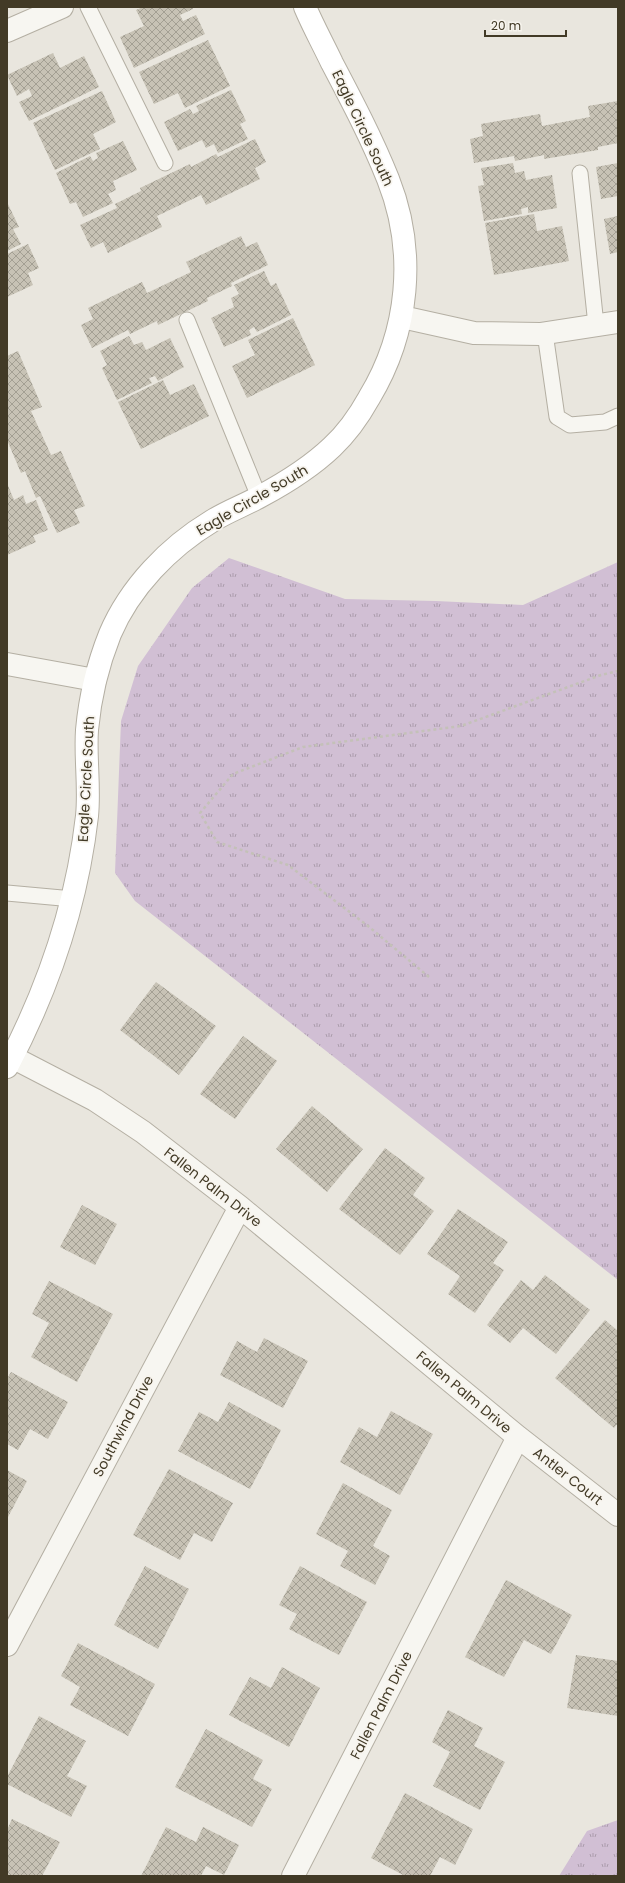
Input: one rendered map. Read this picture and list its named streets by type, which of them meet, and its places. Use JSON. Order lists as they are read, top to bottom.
{
  "streets": {
    "street": [
      "Eagle Circle South",
      "Fallen Palm Drive",
      "Southwind Drive",
      "Antler Court"
    ]
  },
  "crossings": [
    ["Eagle Circle South", "Fallen Palm Drive"],
    ["Fallen Palm Drive", "Southwind Drive"],
    ["Fallen Palm Drive", "Antler Court"]
  ],
  "scale_bar": "20 m"
}
